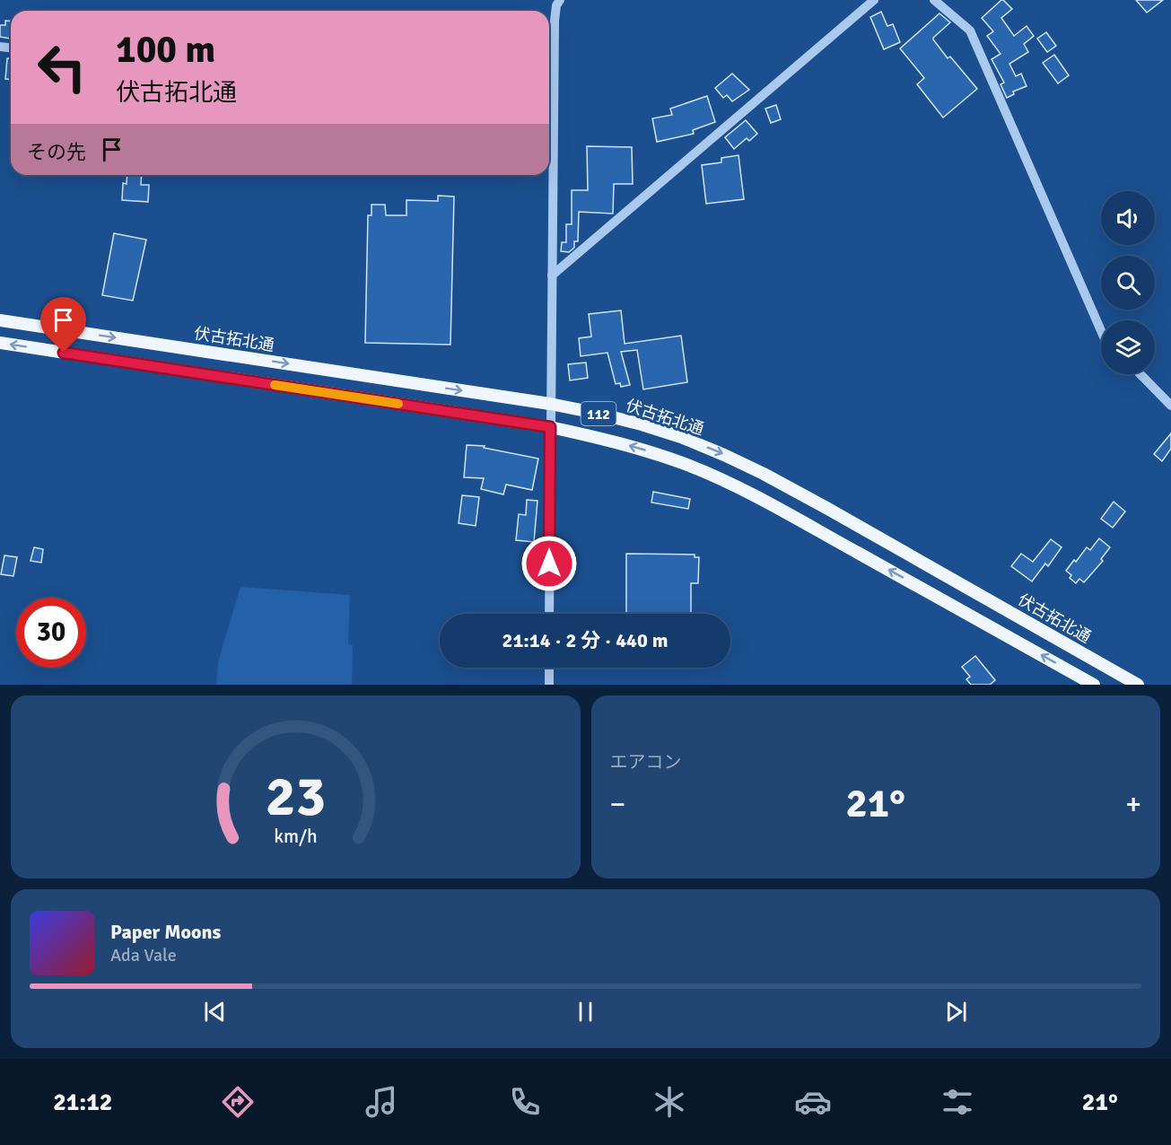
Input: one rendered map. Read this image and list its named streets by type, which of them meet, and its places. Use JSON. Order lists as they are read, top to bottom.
{
  "streets": {
    "main road": ["伏古拓北通", "112"]
  },
  "page": {
    "turn": ["100 m", "伏古拓北通"],
    "then": "その先",
    "limit": "30",
    "trip": "21:14 · 2 分 · 440 m",
    "tile": "エアコン",
    "heat": ["−", "21°", "+"],
    "song": ["Paper Moons", "Ada Vale"],
    "tabs": ["21:12", "21°"],
    "gauge": ["23", "km/h"]
  }
}
